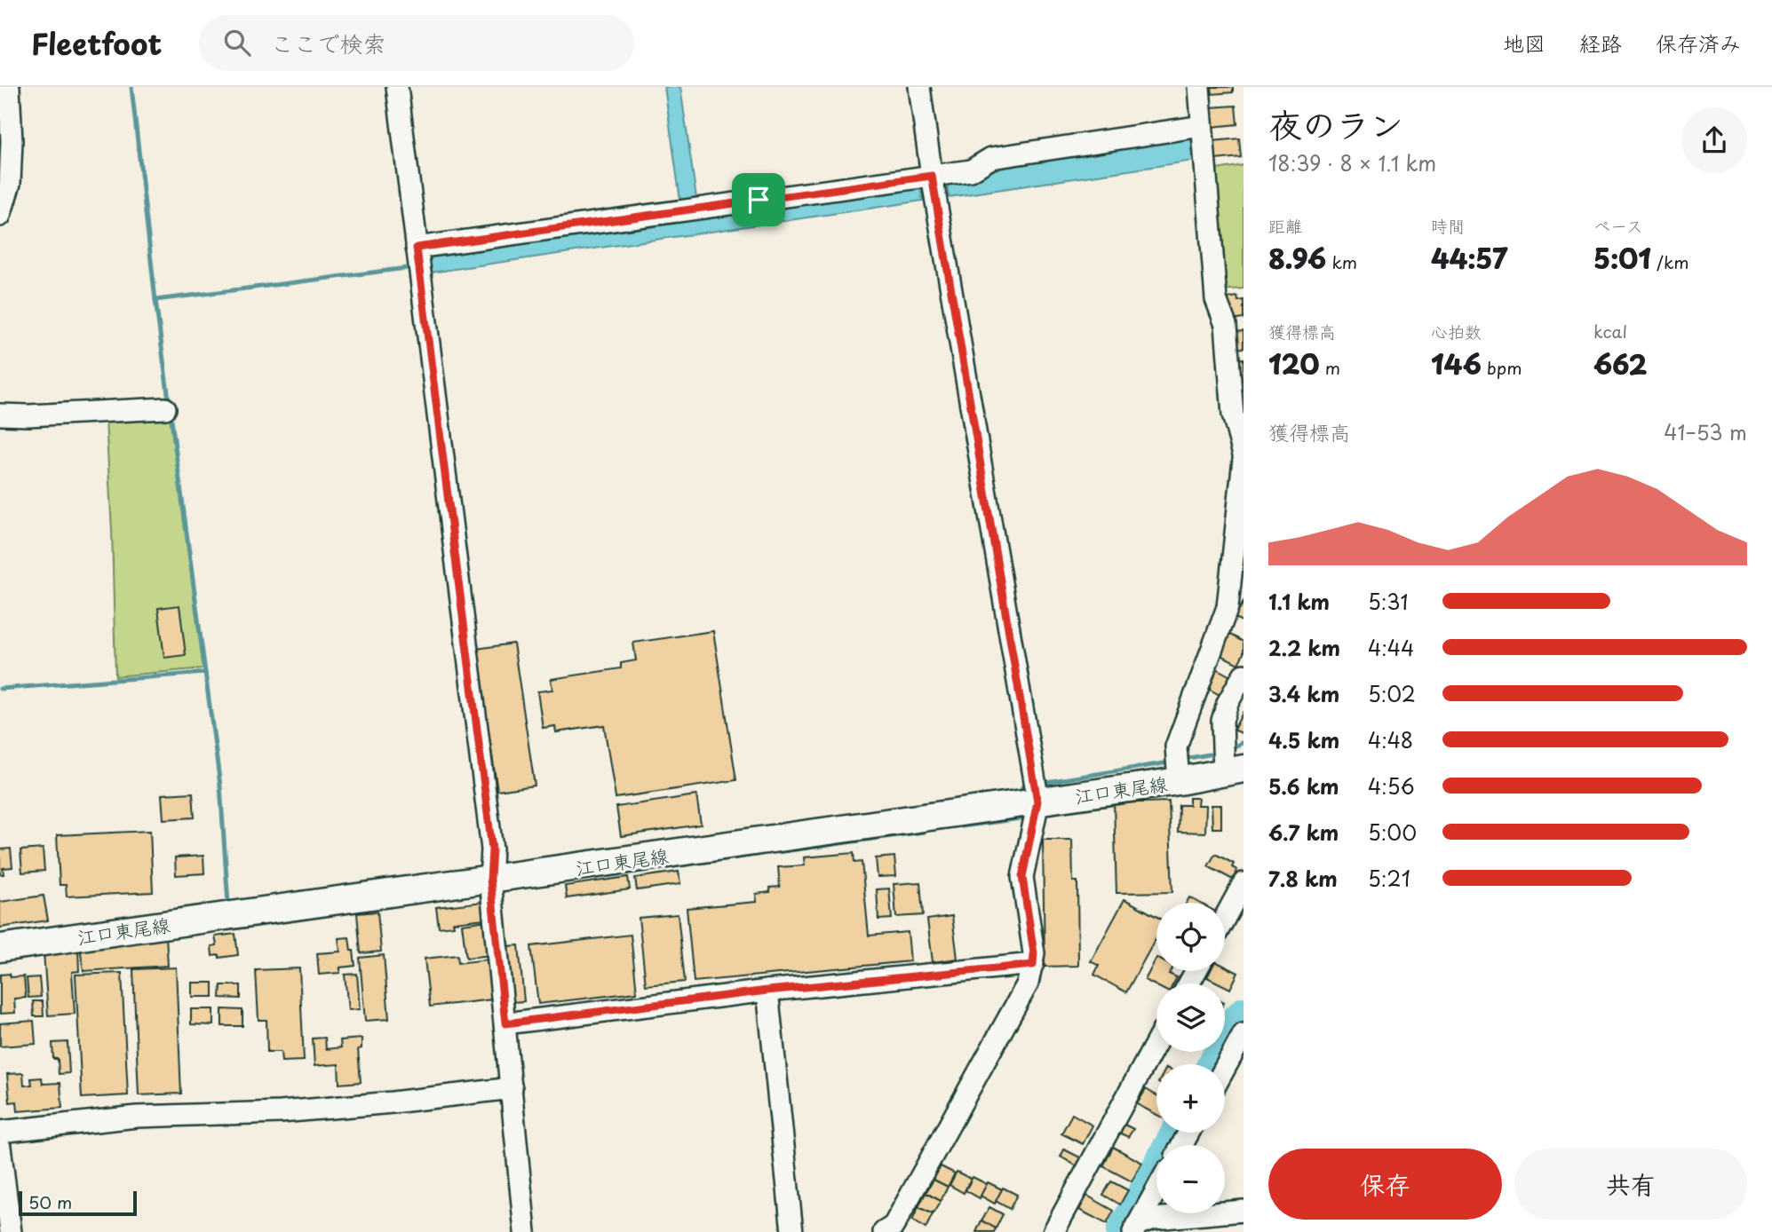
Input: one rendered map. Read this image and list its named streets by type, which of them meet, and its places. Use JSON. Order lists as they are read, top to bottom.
{
  "streets": {
    "main road": ["江口東尾線"]
  },
  "scale_bar": "50 m",
  "page": {
    "header": "Fleetfoot",
    "search": "ここで検索",
    "nav": ["地図", "経路", "保存済み"],
    "heading": ["夜のラン", "18:39 · 8 × 1.1 km"],
    "stats": [
      ["距離", "8.96 km"],
      ["時間", "44:57"],
      ["ペース", "5:01 /km"],
      ["獲得標高", "120 m"],
      ["心拍数", "146 bpm"],
      ["kcal", "662"]
    ],
    "chart": ["獲得標高", "41–53 m"],
    "list": [
      {
        "name": "1.1 km",
        "note": "5:31"
      },
      {
        "name": "2.2 km",
        "note": "4:44"
      },
      {
        "name": "3.4 km",
        "note": "5:02"
      },
      {
        "name": "4.5 km",
        "note": "4:48"
      },
      {
        "name": "5.6 km",
        "note": "4:56"
      },
      {
        "name": "6.7 km",
        "note": "5:00"
      },
      {
        "name": "7.8 km",
        "note": "5:21"
      }
    ],
    "map_buttons": ["+", "−"],
    "buttons": ["保存", "共有"],
    "scale": "50 m"
  }
}
